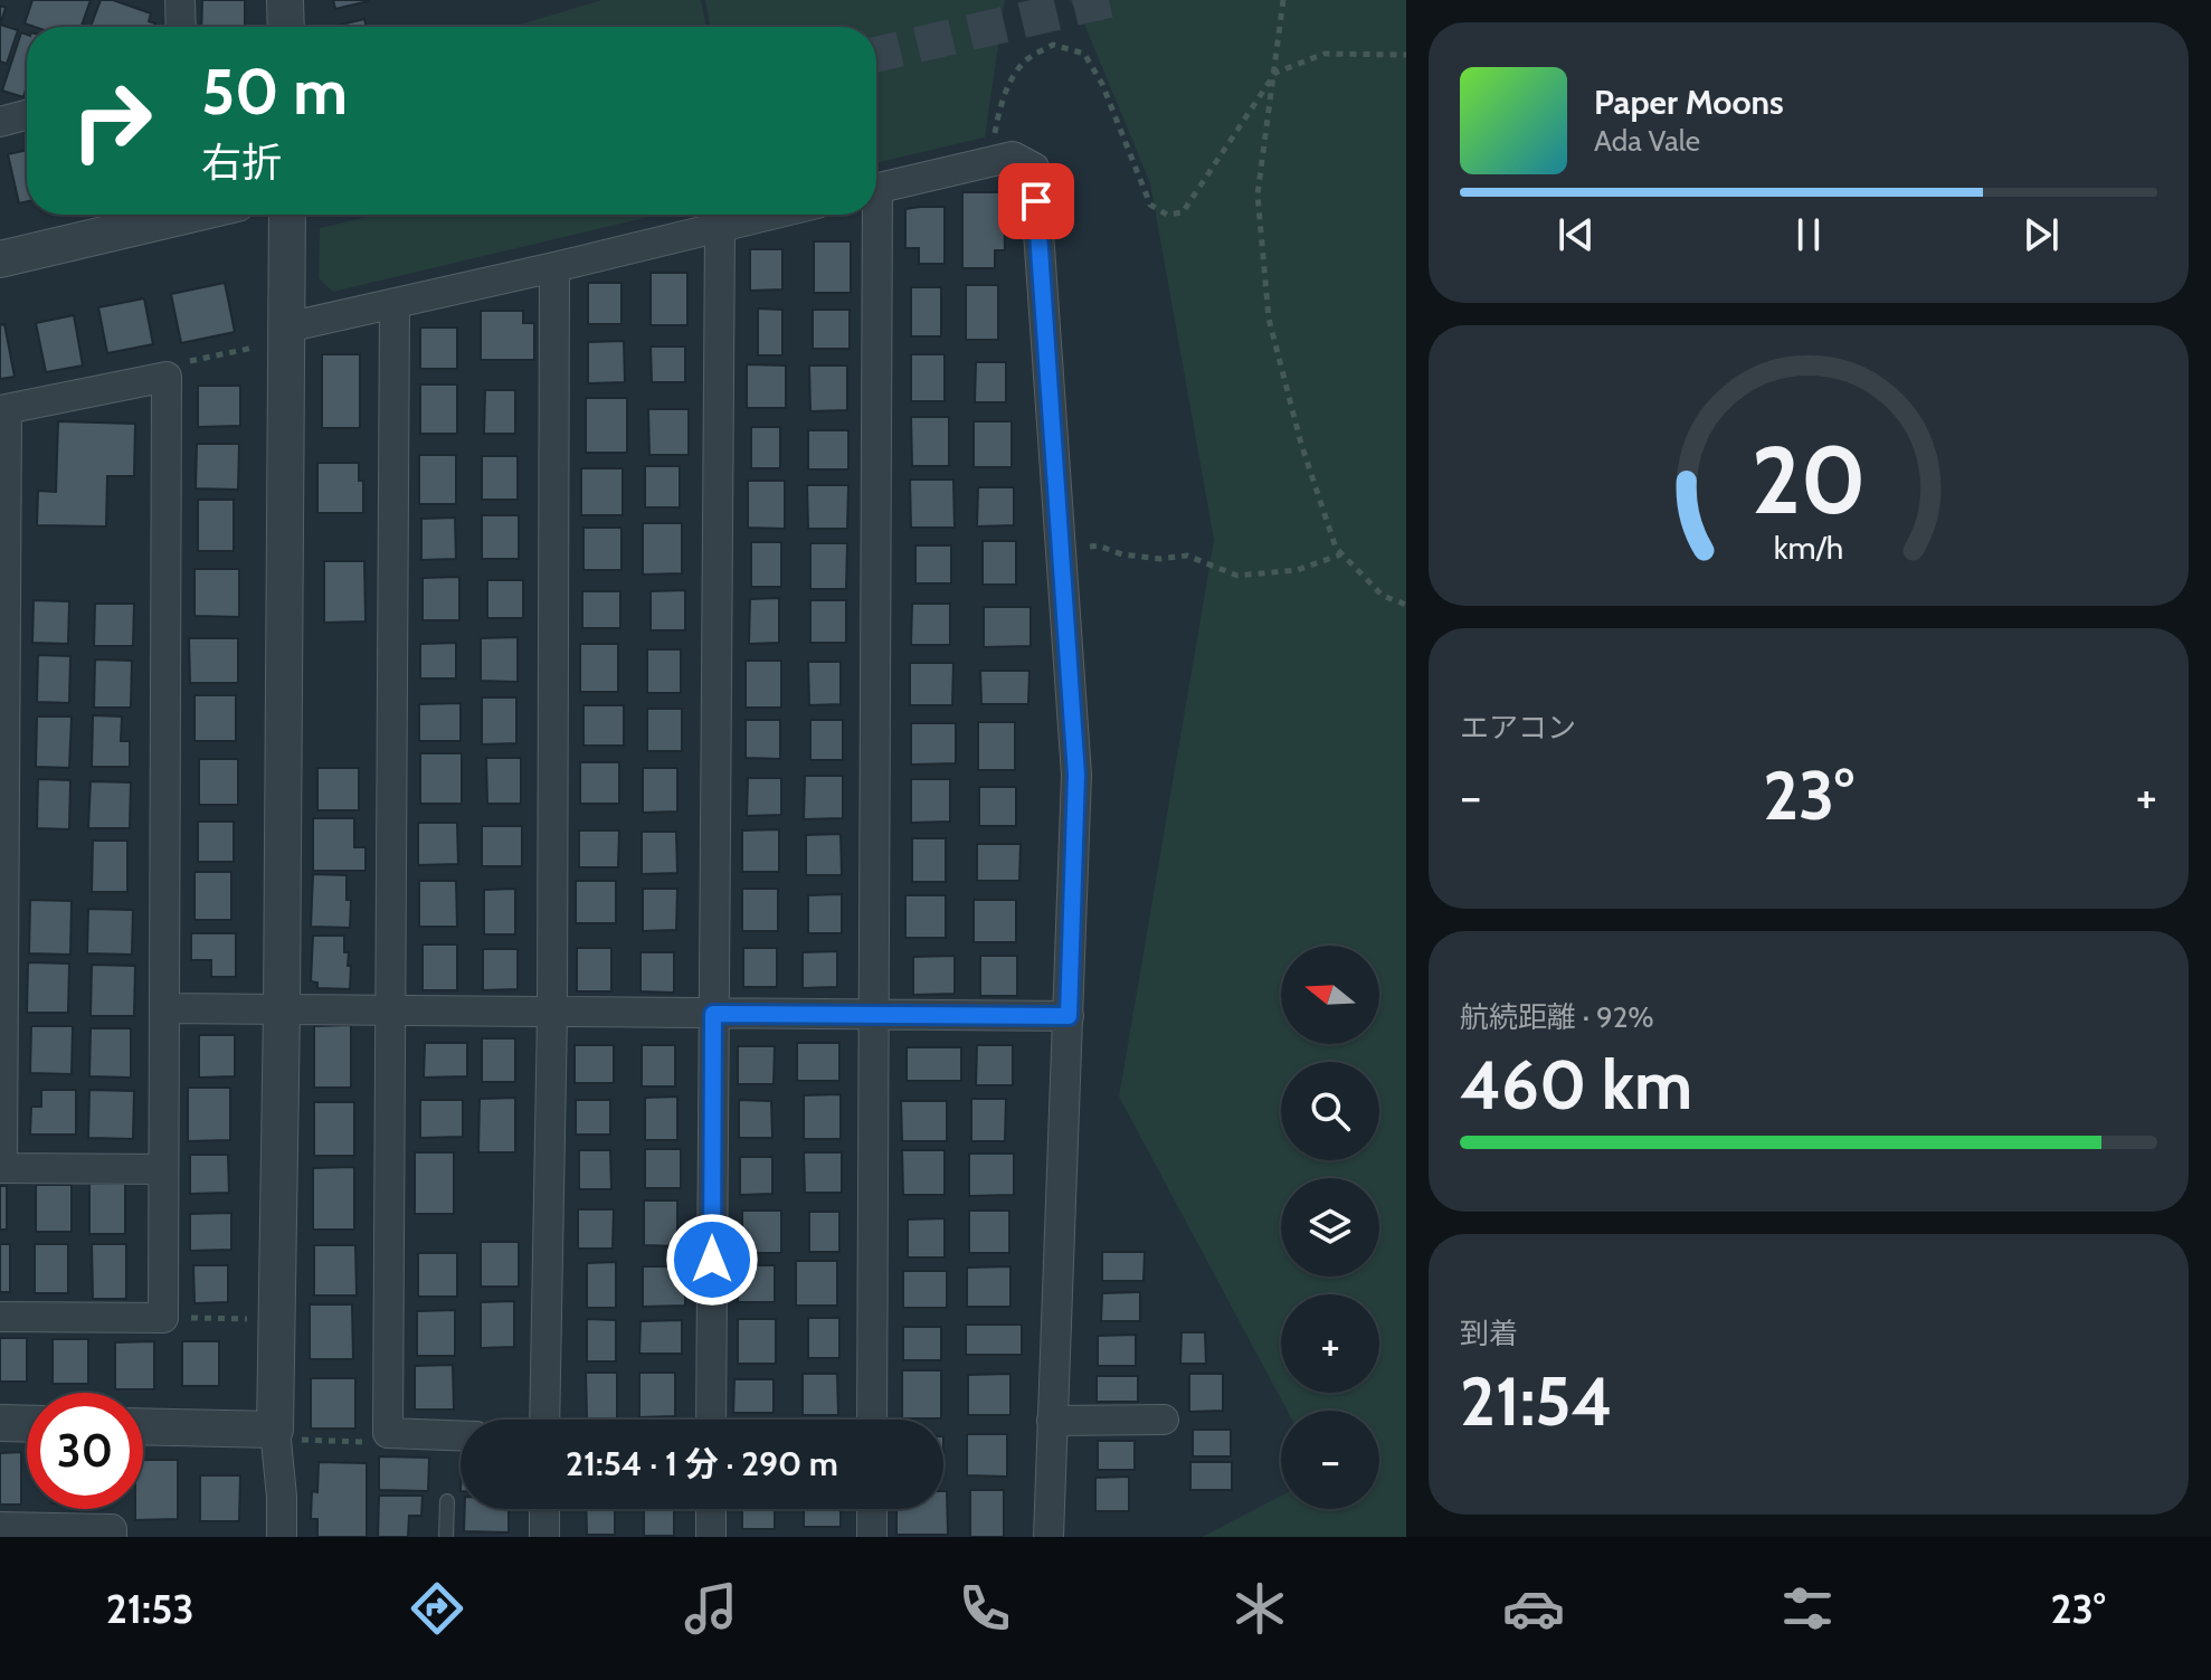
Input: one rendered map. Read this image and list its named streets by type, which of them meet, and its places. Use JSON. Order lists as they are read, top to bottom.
{
  "north": "left",
  "page": {
    "turn": ["50 m", "右折"],
    "song": ["Paper Moons", "Ada Vale"],
    "tile": [
      "エアコン",
      ["航続距離 · 92%", "460 km"],
      ["到着", "21:54"]
    ],
    "heat": ["−", "23°", "+"],
    "map_buttons": ["+", "−"],
    "limit": "30",
    "trip": "21:54 · 1 分 · 290 m",
    "tabs": ["21:53", "23°"],
    "gauge": ["20", "km/h"]
  }
}
